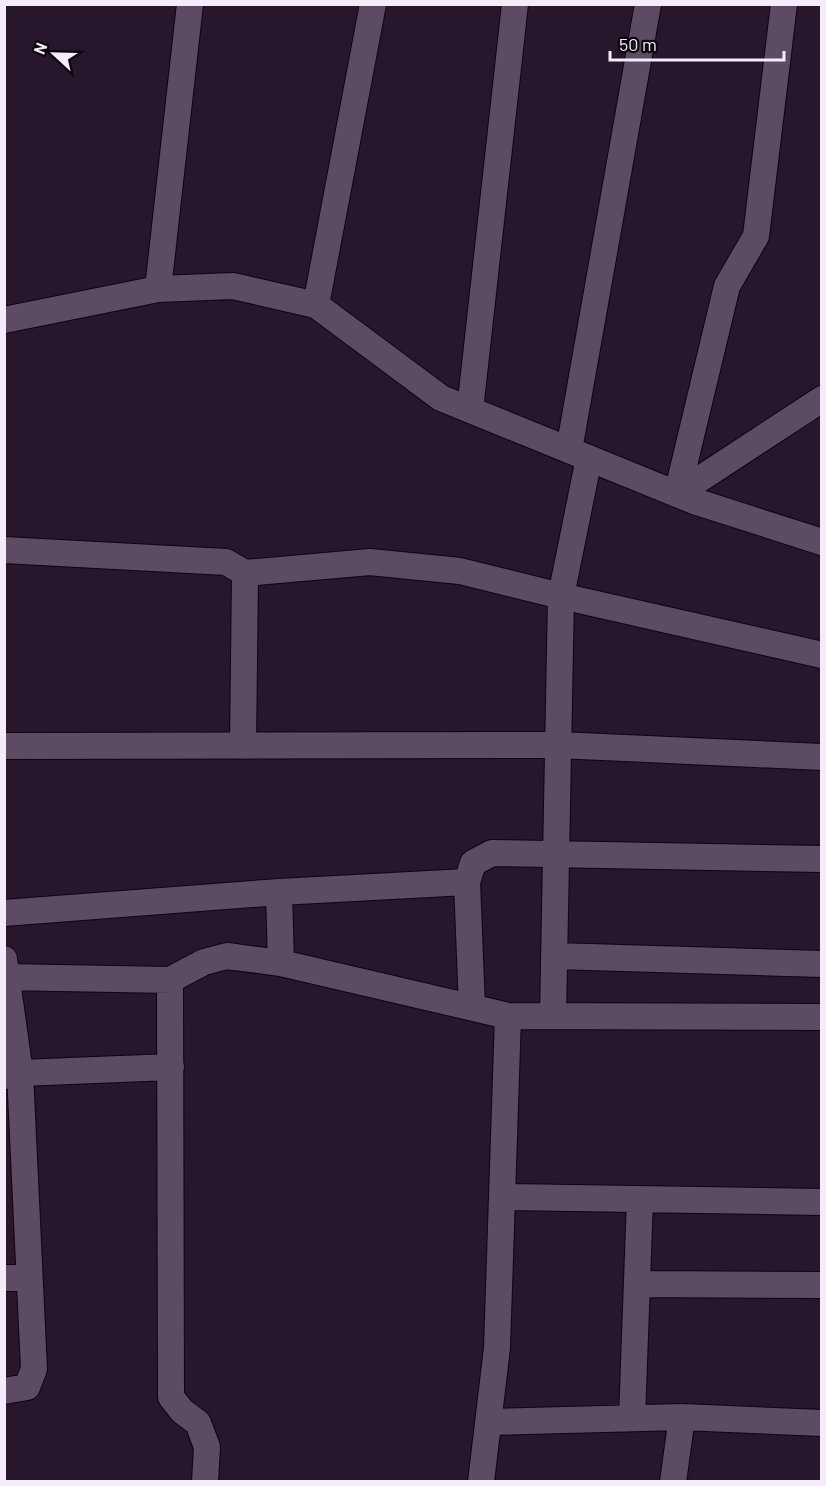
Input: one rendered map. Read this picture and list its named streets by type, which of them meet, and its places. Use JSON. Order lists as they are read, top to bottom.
{
  "scale_bar": "50 m",
  "north": "left"
}
